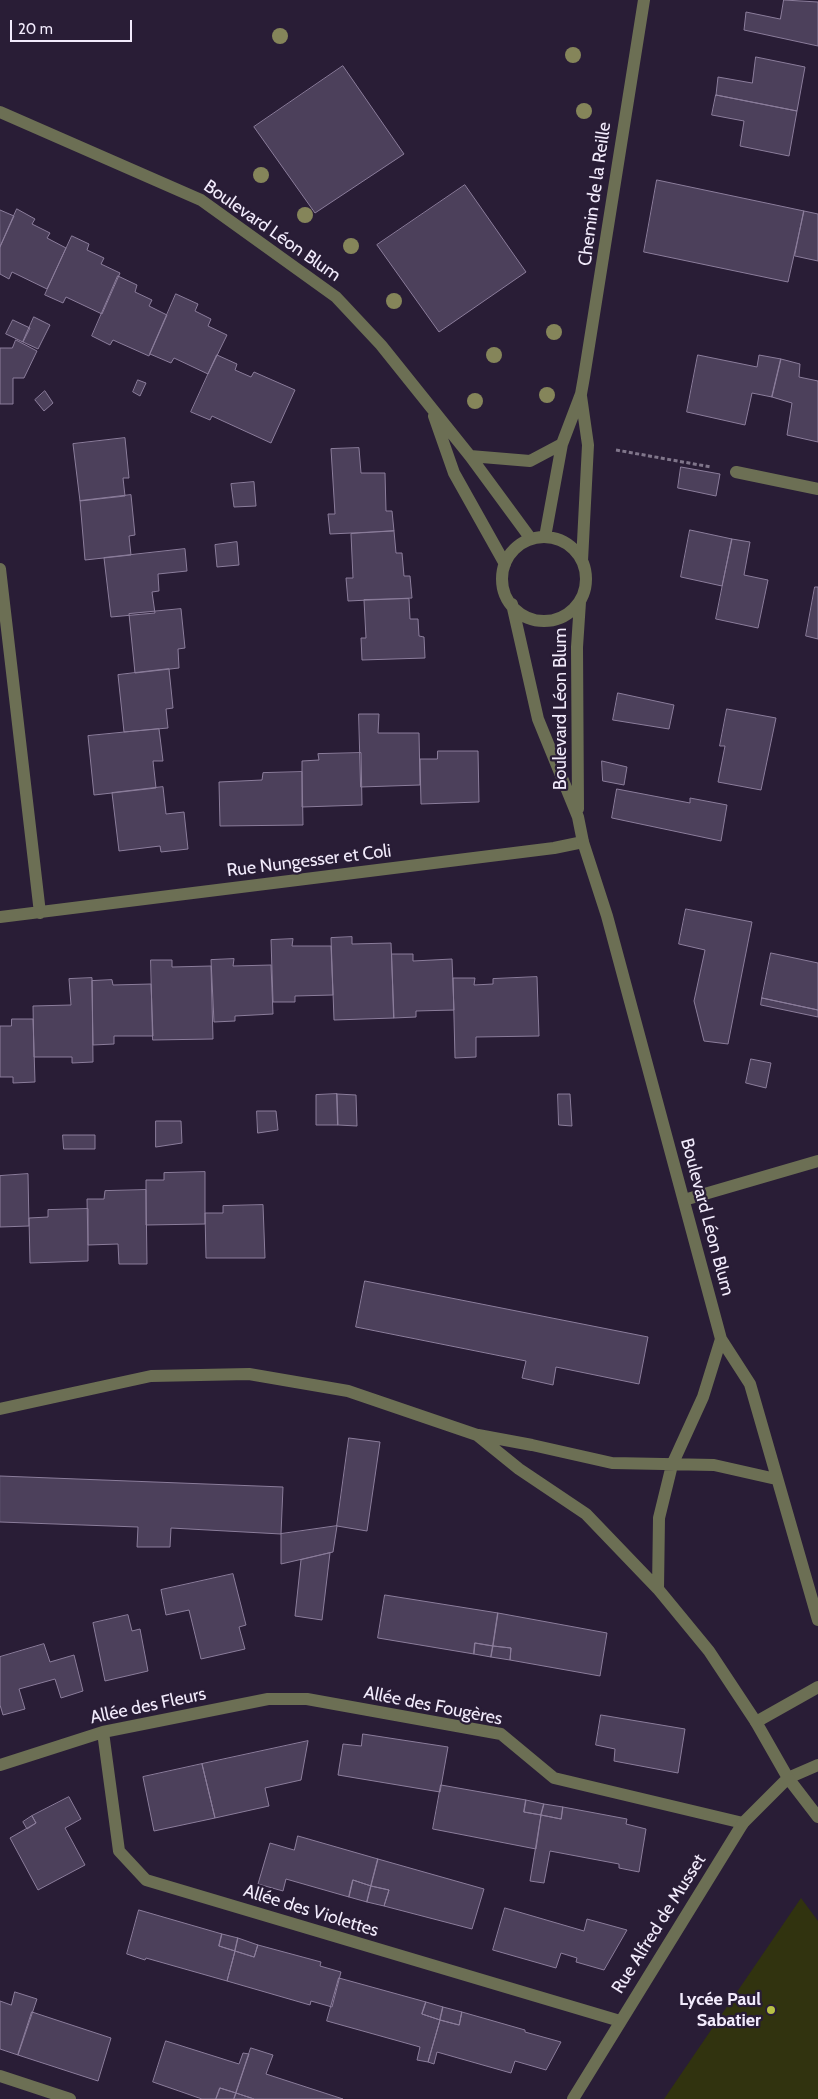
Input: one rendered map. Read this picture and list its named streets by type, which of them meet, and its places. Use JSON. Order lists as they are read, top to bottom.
{
  "streets": {
    "street": [
      "Chemin de la Reille",
      "Boulevard Léon Blum",
      "Rue Nungesser et Coli",
      "Allée des Fleurs",
      "Allée des Fougères",
      "Allée des Violettes",
      "Rue Alfred de Musset"
    ]
  },
  "crossings": [
    ["Chemin de la Reille", "Boulevard Léon Blum"],
    ["Boulevard Léon Blum", "Rue Nungesser et Coli"],
    ["Allée des Fleurs", "Allée des Fougères"],
    ["Allée des Fleurs", "Allée des Violettes"],
    ["Allée des Fougères", "Rue Alfred de Musset"],
    ["Allée des Violettes", "Rue Alfred de Musset"]
  ],
  "places": ["Lycée Paul Sabatier"],
  "scale_bar": "20 m"
}
